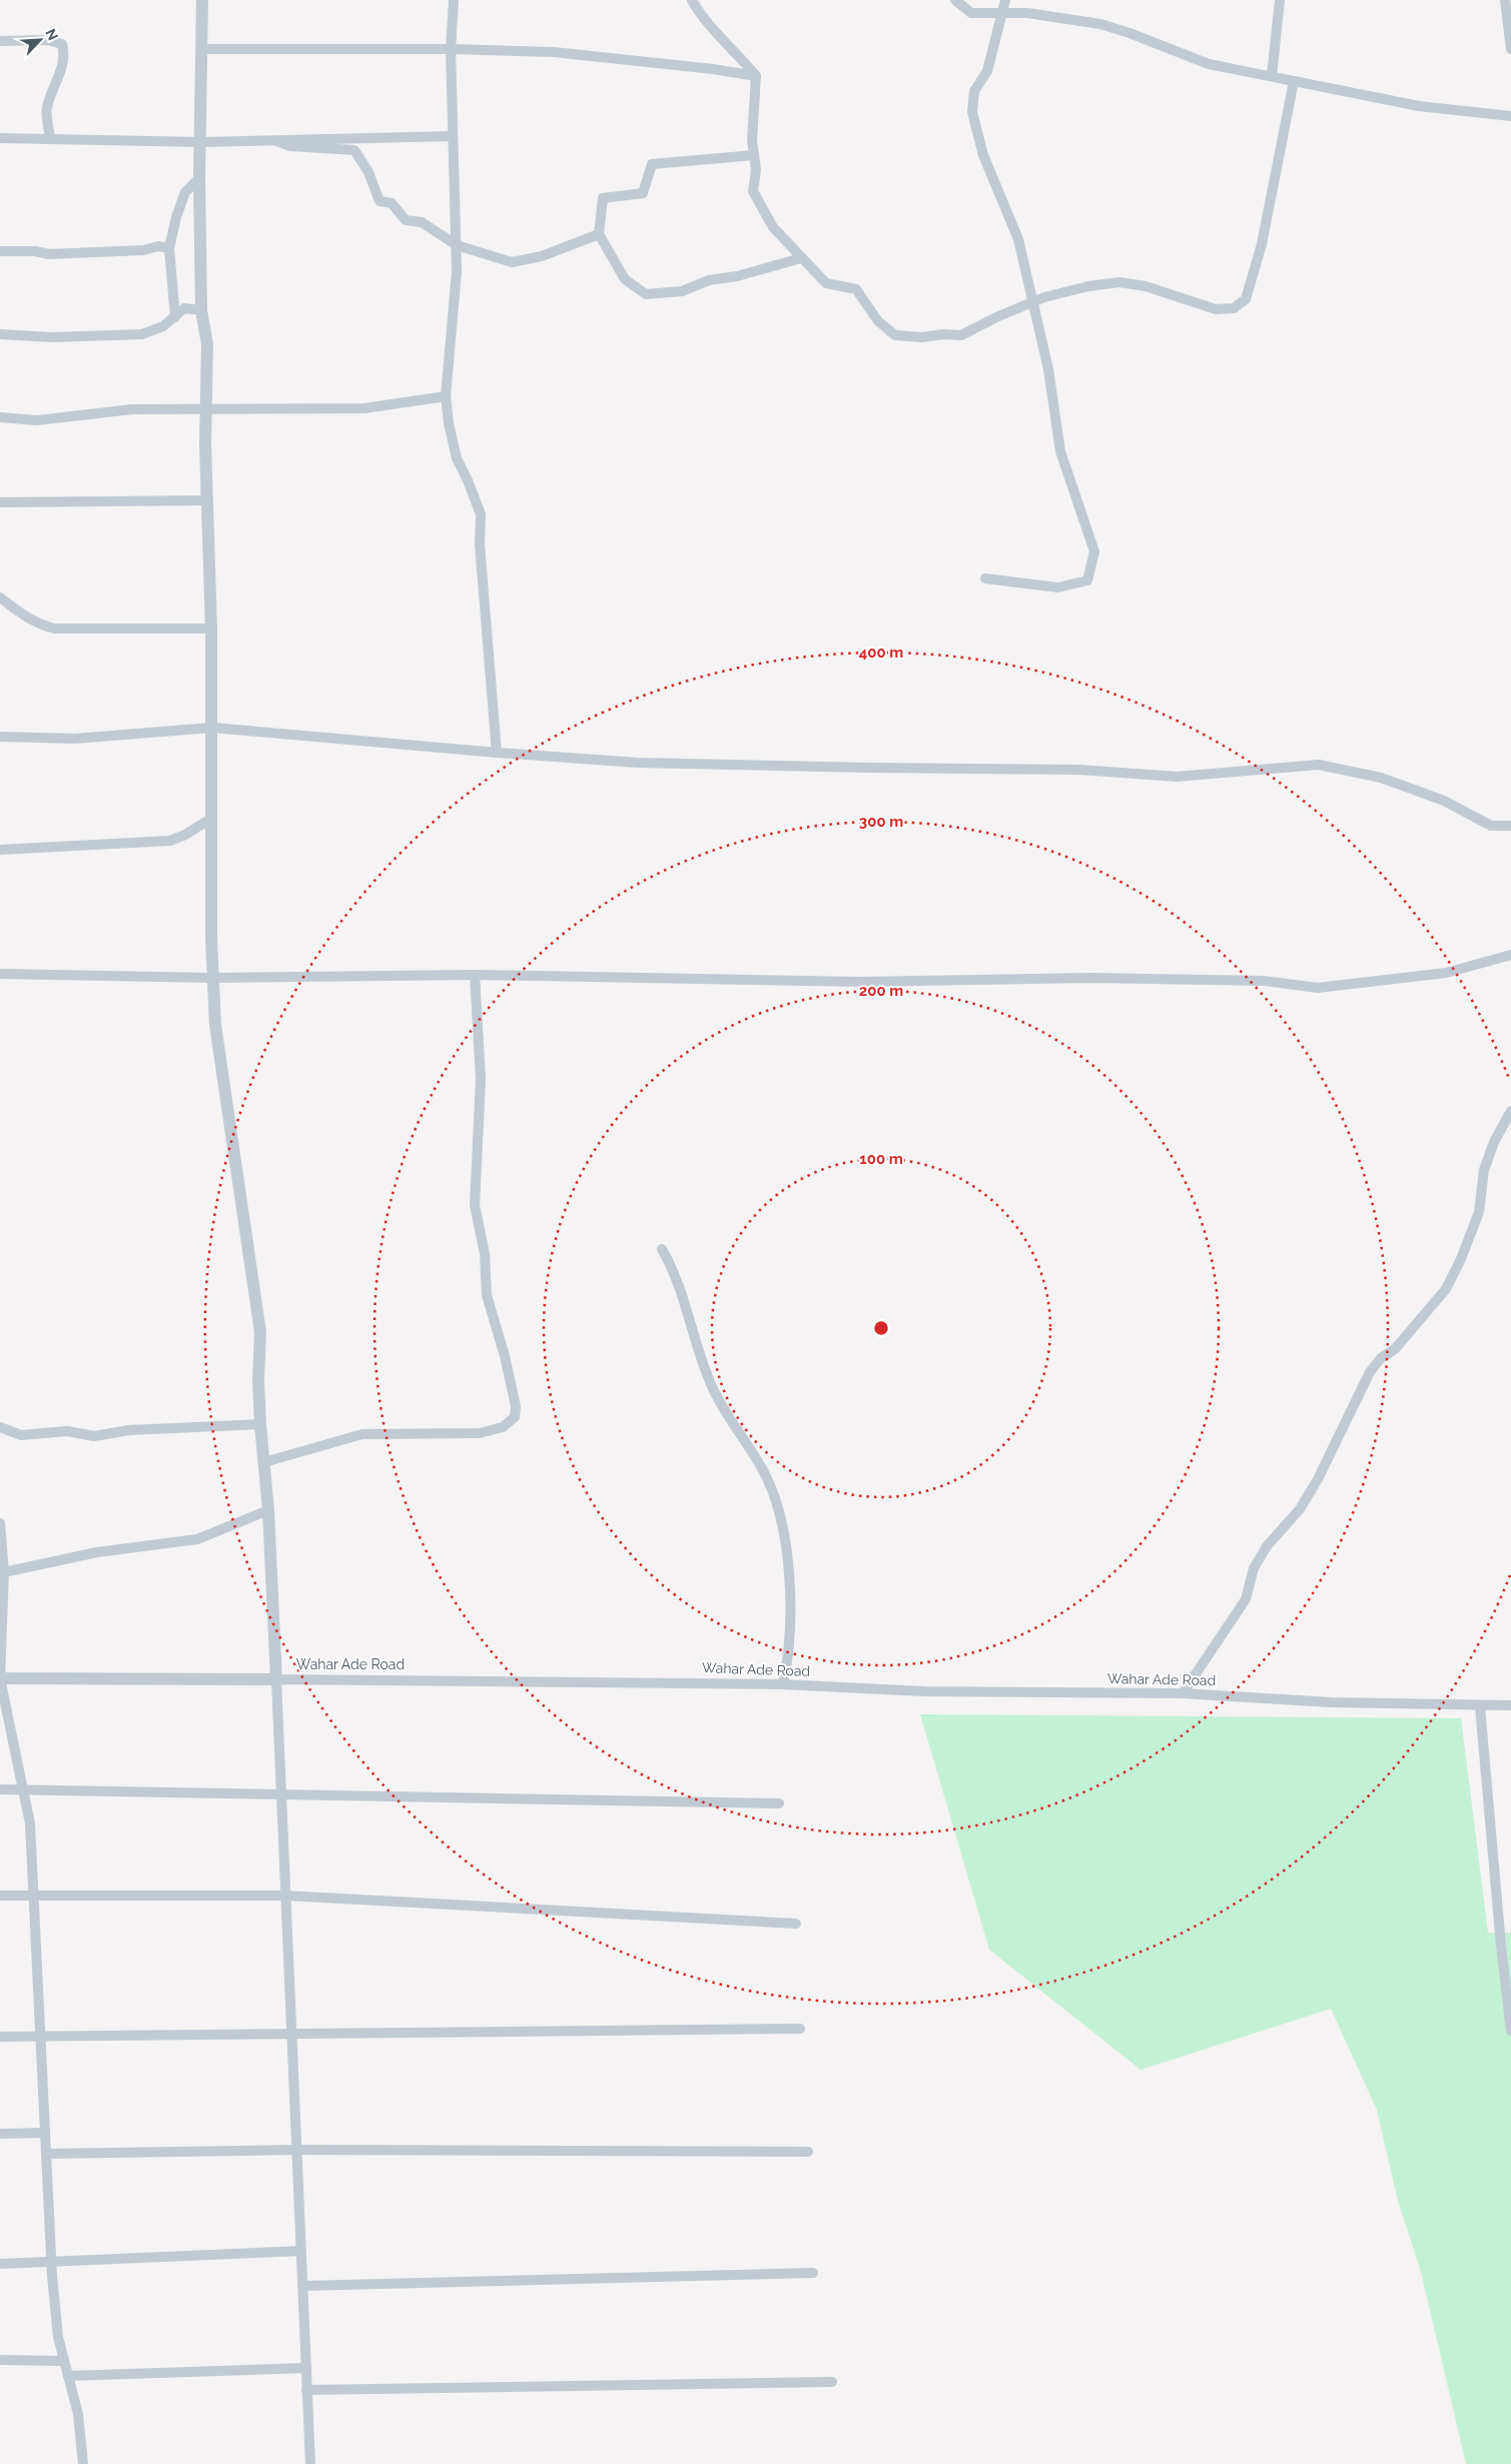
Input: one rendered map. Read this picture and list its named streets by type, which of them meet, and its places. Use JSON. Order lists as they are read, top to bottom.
{
  "streets": {
    "street": ["Wahar Ade Road"]
  },
  "north": "top right",
  "rings": [
    "400 m",
    "300 m",
    "200 m",
    "100 m"
  ]
}
